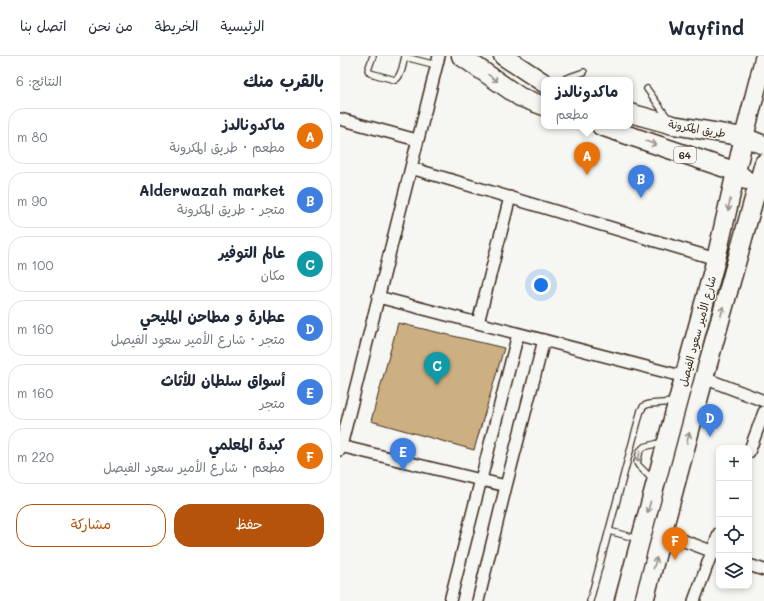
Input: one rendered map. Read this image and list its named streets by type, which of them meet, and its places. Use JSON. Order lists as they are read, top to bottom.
{
  "streets": {
    "main road": ["طريق المكرونة", "64", "شارع الأمير سعود الفيصل"]
  },
  "crossings": [
    ["طريق المكرونة", "شارع الأمير سعود الفيصل"],
    ["64", "شارع الأمير سعود الفيصل"]
  ],
  "page": {
    "header": "Wayfind",
    "nav": [
      "الرئيسية",
      "الخريطة",
      "من نحن",
      "اتصل بنا"
    ],
    "heading": ["بالقرب منك", "النتائج: 6"],
    "popup": ["ماكدونالدز", "مطعم"],
    "list": [
      {
        "mark": "A",
        "name": "ماكدونالدز",
        "note": "مطعم · طريق المكرونة",
        "value": "80 m"
      },
      {
        "mark": "B",
        "name": "Alderwazah market",
        "note": "متجر · طريق المكرونة",
        "value": "90 m"
      },
      {
        "mark": "C",
        "name": "عالم التوفير",
        "note": "مكان",
        "value": "100 m"
      },
      {
        "mark": "D",
        "name": "عطارة و مطاحن المليحي",
        "note": "متجر · شارع الأمير سعود الفيصل",
        "value": "160 m"
      },
      {
        "mark": "E",
        "name": "أسواق سلطان للأثاث",
        "note": "متجر",
        "value": "160 m"
      },
      {
        "mark": "F",
        "name": "كبدة المعلمي",
        "note": "مطعم · شارع الأمير سعود الفيصل",
        "value": "220 m"
      }
    ],
    "pins": [
      "A",
      "B",
      "C",
      "D",
      "E",
      "F"
    ],
    "map_buttons": ["+", "−"],
    "buttons": ["حفظ", "مشاركة"]
  }
}
